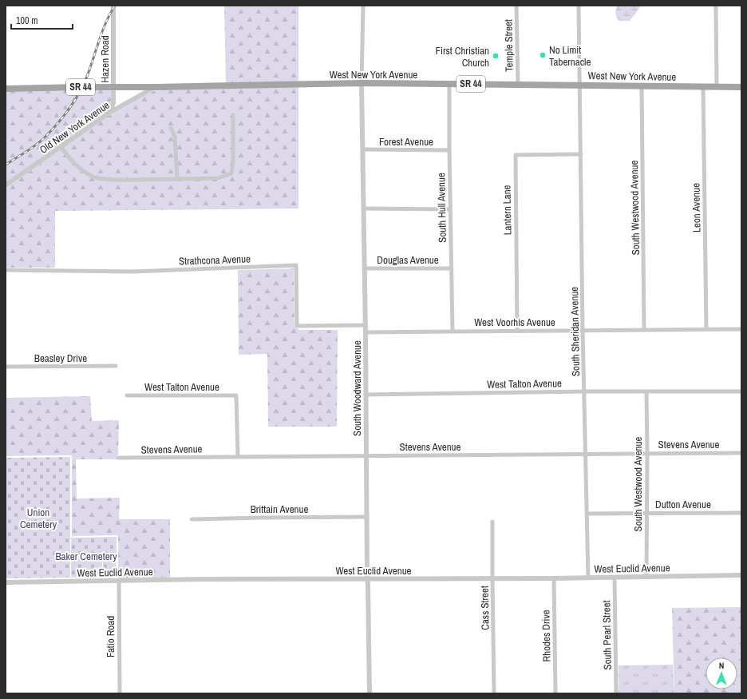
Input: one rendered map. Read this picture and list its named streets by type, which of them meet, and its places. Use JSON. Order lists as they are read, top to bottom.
{
  "streets": {
    "main road": ["West New York Avenue", "SR 44"],
    "street": [
      "Temple Street",
      "Hazen Road",
      "Old New York Avenue",
      "Forest Avenue",
      "South Hull Avenue",
      "South Westwood Avenue",
      "Leon Avenue",
      "Lantern Lane",
      "Strathcona Avenue",
      "Douglas Avenue",
      "West Voorhis Avenue",
      "South Sheridan Avenue",
      "Beasley Drive",
      "West Talton Avenue",
      "South Woodward Avenue",
      "Stevens Avenue",
      "Dutton Avenue",
      "Brittain Avenue",
      "West Euclid Avenue",
      "Cass Street",
      "South Pearl Street",
      "Rhodes Drive",
      "Fatio Road"
    ]
  },
  "crossings": [
    ["Temple Street", "West New York Avenue"],
    ["Hazen Road", "West New York Avenue"],
    ["Hazen Road", "Old New York Avenue"],
    ["West New York Avenue", "Old New York Avenue"],
    ["West New York Avenue", "South Hull Avenue"],
    ["West New York Avenue", "South Westwood Avenue"],
    ["West New York Avenue", "Leon Avenue"],
    ["West New York Avenue", "South Sheridan Avenue"],
    ["West New York Avenue", "South Woodward Avenue"],
    ["Forest Avenue", "South Hull Avenue"],
    ["Forest Avenue", "South Woodward Avenue"],
    ["South Hull Avenue", "Douglas Avenue"],
    ["South Hull Avenue", "West Voorhis Avenue"],
    ["South Westwood Avenue", "West Voorhis Avenue"],
    ["South Westwood Avenue", "West Talton Avenue"],
    ["South Westwood Avenue", "Stevens Avenue"],
    ["South Westwood Avenue", "Dutton Avenue"],
    ["South Westwood Avenue", "West Euclid Avenue"],
    ["Leon Avenue", "West Voorhis Avenue"],
    ["Lantern Lane", "West Voorhis Avenue"],
    ["Lantern Lane", "South Sheridan Avenue"],
    ["Strathcona Avenue", "South Woodward Avenue"],
    ["Douglas Avenue", "South Woodward Avenue"],
    ["West Voorhis Avenue", "South Sheridan Avenue"],
    ["West Voorhis Avenue", "South Woodward Avenue"],
    ["South Sheridan Avenue", "West Talton Avenue"],
    ["South Sheridan Avenue", "Stevens Avenue"],
    ["South Sheridan Avenue", "Dutton Avenue"],
    ["South Sheridan Avenue", "West Euclid Avenue"],
    ["West Talton Avenue", "South Woodward Avenue"],
    ["West Talton Avenue", "Stevens Avenue"],
    ["South Woodward Avenue", "Stevens Avenue"],
    ["South Woodward Avenue", "Brittain Avenue"],
    ["South Woodward Avenue", "West Euclid Avenue"],
    ["West Euclid Avenue", "Cass Street"],
    ["West Euclid Avenue", "South Pearl Street"],
    ["West Euclid Avenue", "Rhodes Drive"],
    ["West Euclid Avenue", "Fatio Road"]
  ],
  "parks": ["Union Cemetery", "Baker Cemetery"],
  "places": ["No Limit Tabernacle", "First Christian Church"],
  "scale_bar": "100 m",
  "north": "top"
}
